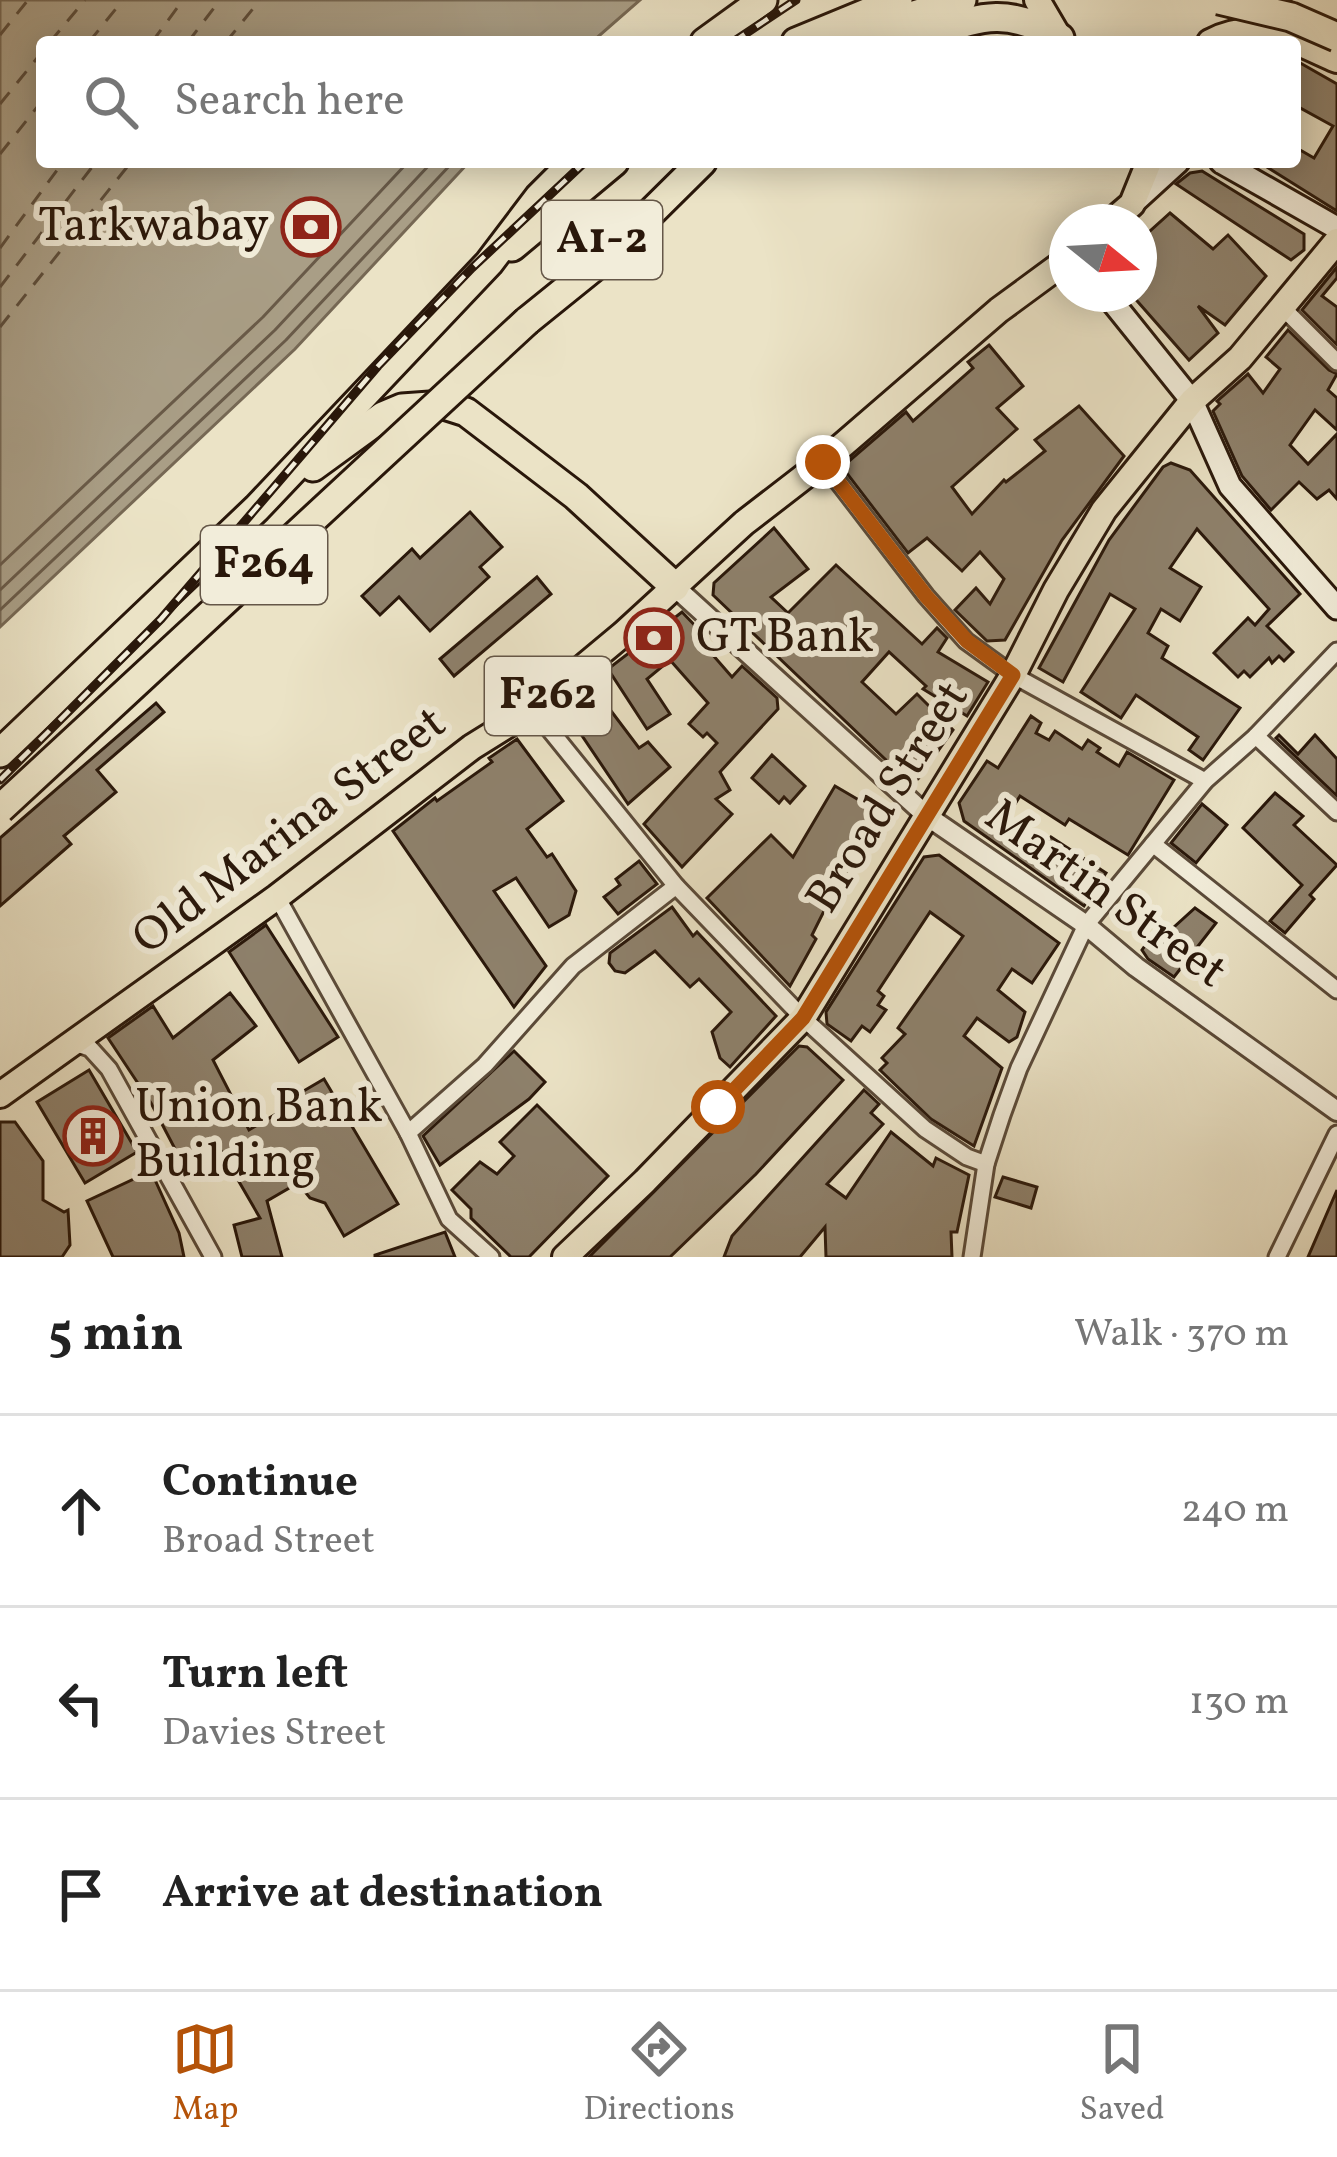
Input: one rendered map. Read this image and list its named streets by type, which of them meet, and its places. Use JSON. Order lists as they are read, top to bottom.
{
  "streets": {
    "highway": ["A1-2", "F264"],
    "main road": ["F262", "Broad Street", "Old Marina Street"],
    "street": ["Martin Street"]
  },
  "crossings": [
    ["A1-2", "F264"],
    ["Broad Street", "Martin Street"],
    ["Old Marina Street", "Martin Street"]
  ],
  "places": {
    "bank": ["Tarkwabay", "GT Bank"],
    "building": ["Union Bank Building"]
  },
  "north": "right",
  "page": {
    "search": "Search here",
    "heading": ["5 min", "Walk · 370 m"],
    "list": [
      ["Continue", "Broad Street", "240 m"],
      ["Turn left", "Davies Street", "130 m"],
      "Arrive at destination"
    ],
    "nav": ["Map", "Directions", "Saved"]
  }
}
